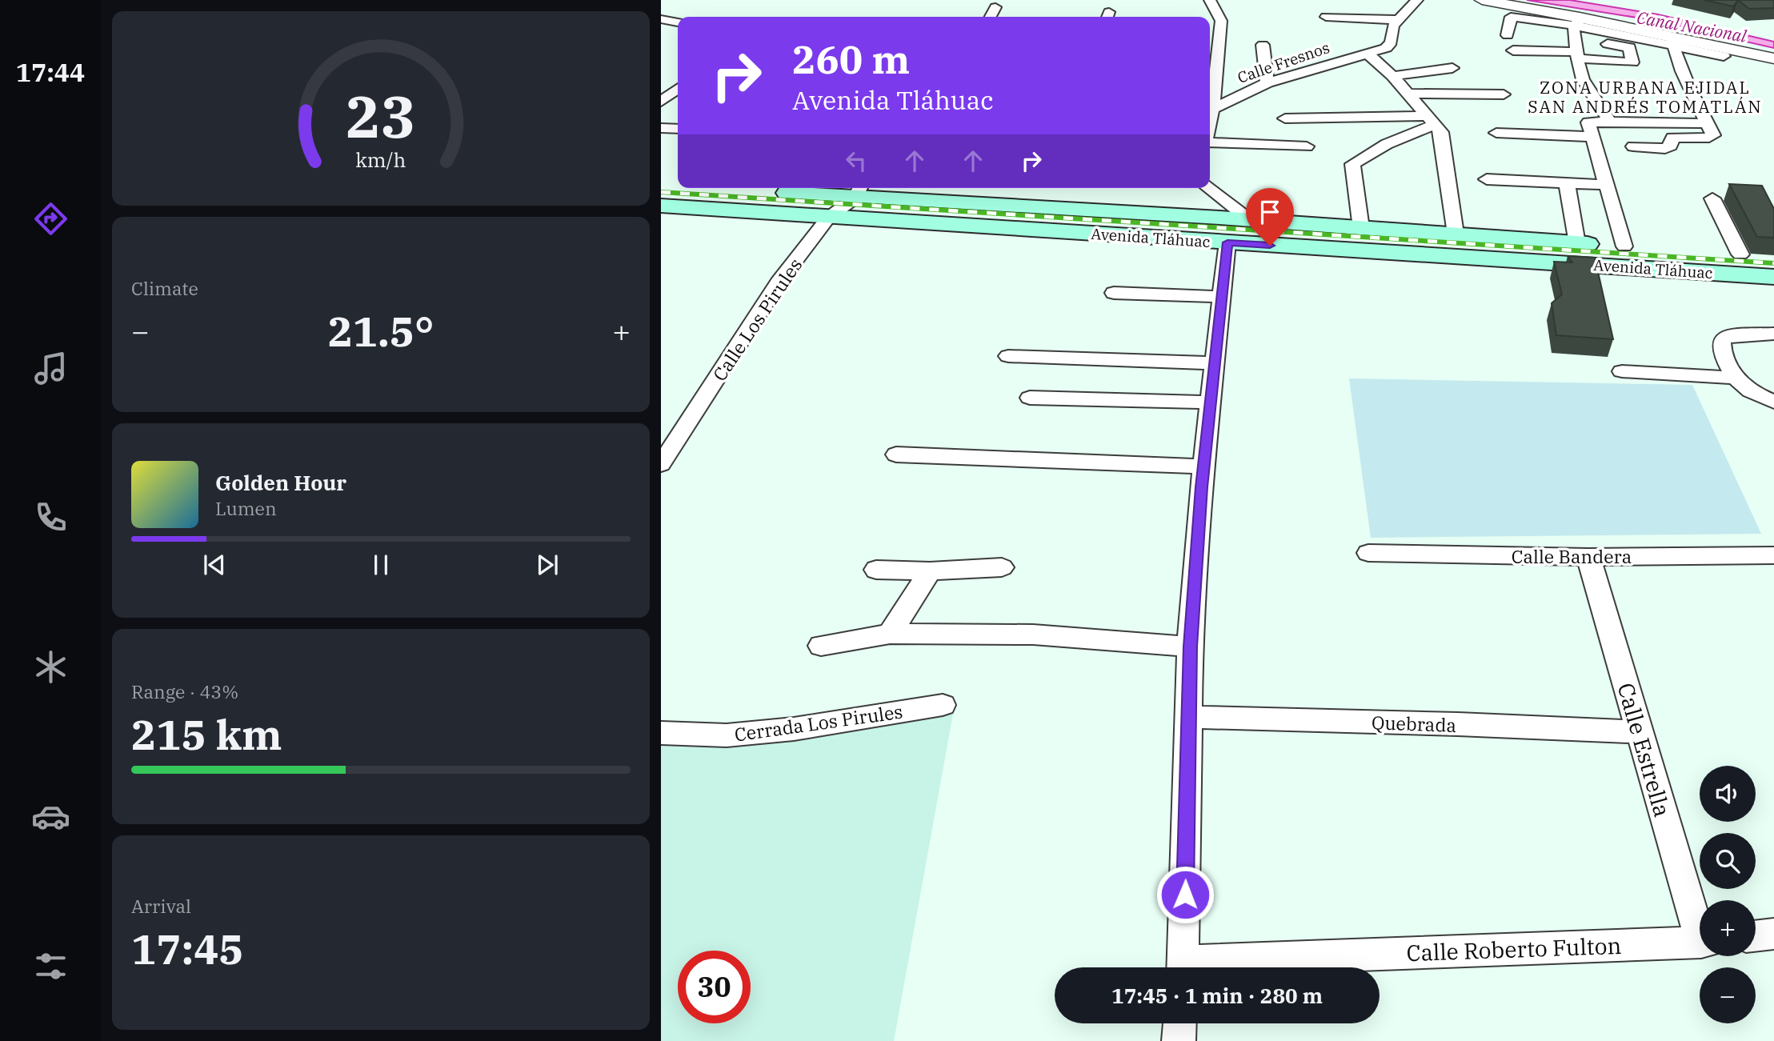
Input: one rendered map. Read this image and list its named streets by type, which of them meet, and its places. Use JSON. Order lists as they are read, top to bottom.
{
  "streets": {
    "main road": ["Avenida Tláhuac"],
    "street": [
      "Calle Fresnos",
      "Calle Los Pirules",
      "Calle Bandera",
      "Cerrada Los Pirules",
      "Quebrada",
      "Calle Estrella",
      "Calle Roberto Fulton"
    ]
  },
  "crossings": [
    ["Avenida Tláhuac", "Calle Los Pirules"],
    ["Calle Bandera", "Calle Estrella"],
    ["Quebrada", "Calle Estrella"]
  ],
  "districts": ["ZONA URBANA EJIDAL SAN ANDRÉS TOMATLÁN"],
  "water": ["Canal Nacional"],
  "page": {
    "tabs": "17:44",
    "turn": ["260 m", "Avenida Tláhuac"],
    "tile": [
      "Climate",
      ["Range · 43%", "215 km"],
      ["Arrival", "17:45"]
    ],
    "heat": ["−", "21.5°", "+"],
    "song": ["Golden Hour", "Lumen"],
    "map_buttons": ["+", "−"],
    "limit": "30",
    "trip": "17:45 · 1 min · 280 m",
    "gauge": ["23", "km/h"]
  }
}
